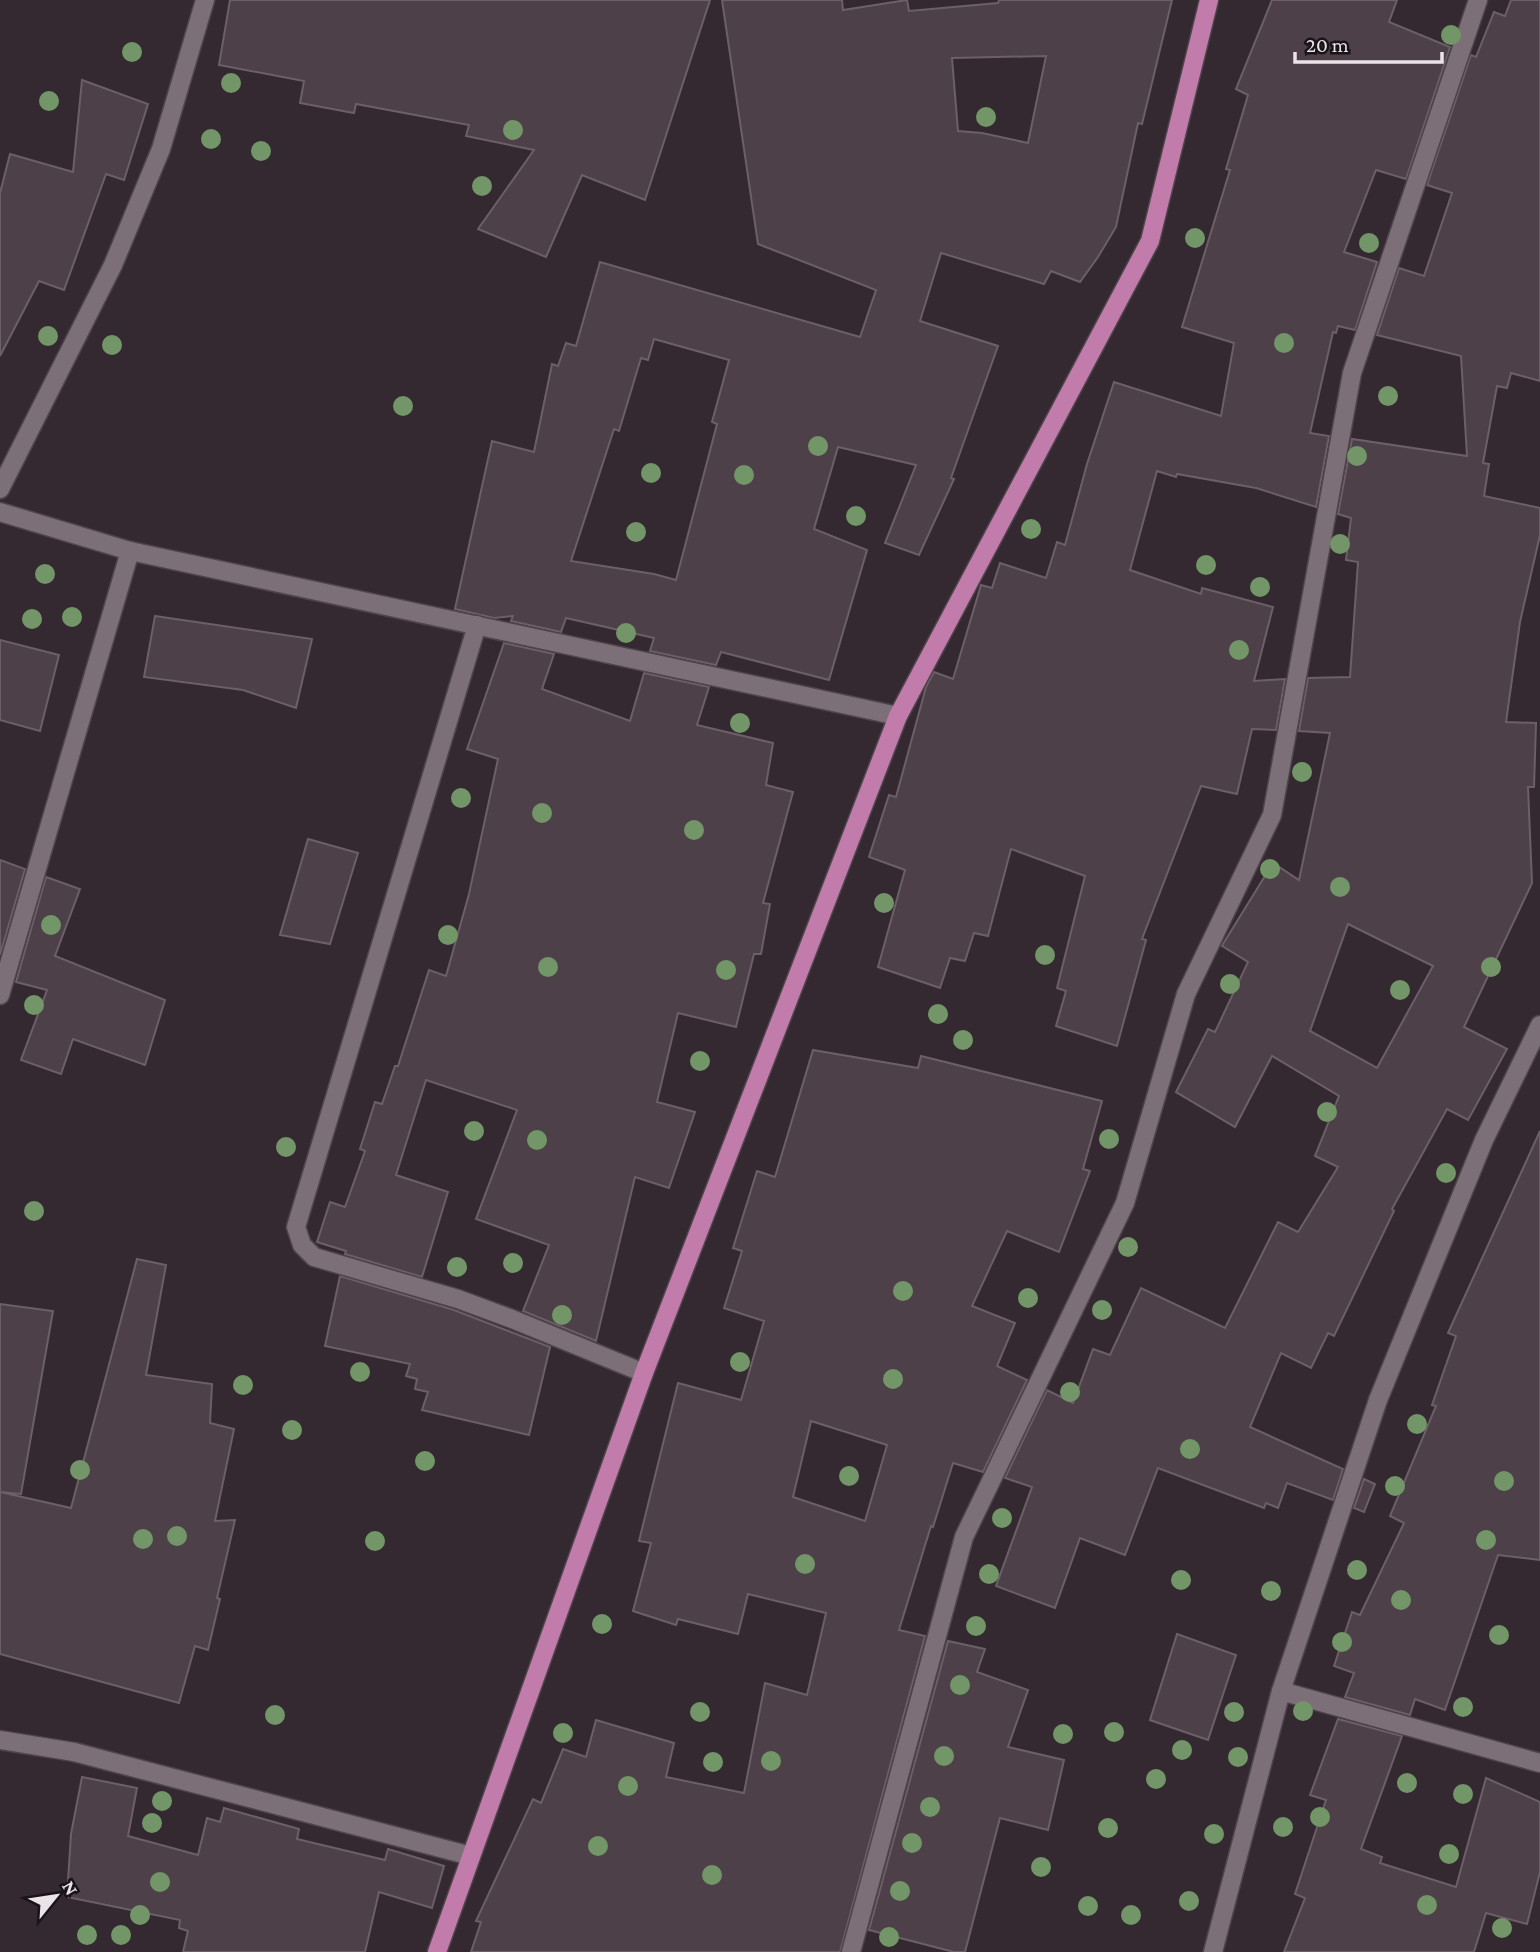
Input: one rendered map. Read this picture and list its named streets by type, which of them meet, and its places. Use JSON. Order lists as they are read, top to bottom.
{
  "scale_bar": "20 m",
  "north": "top right"
}
